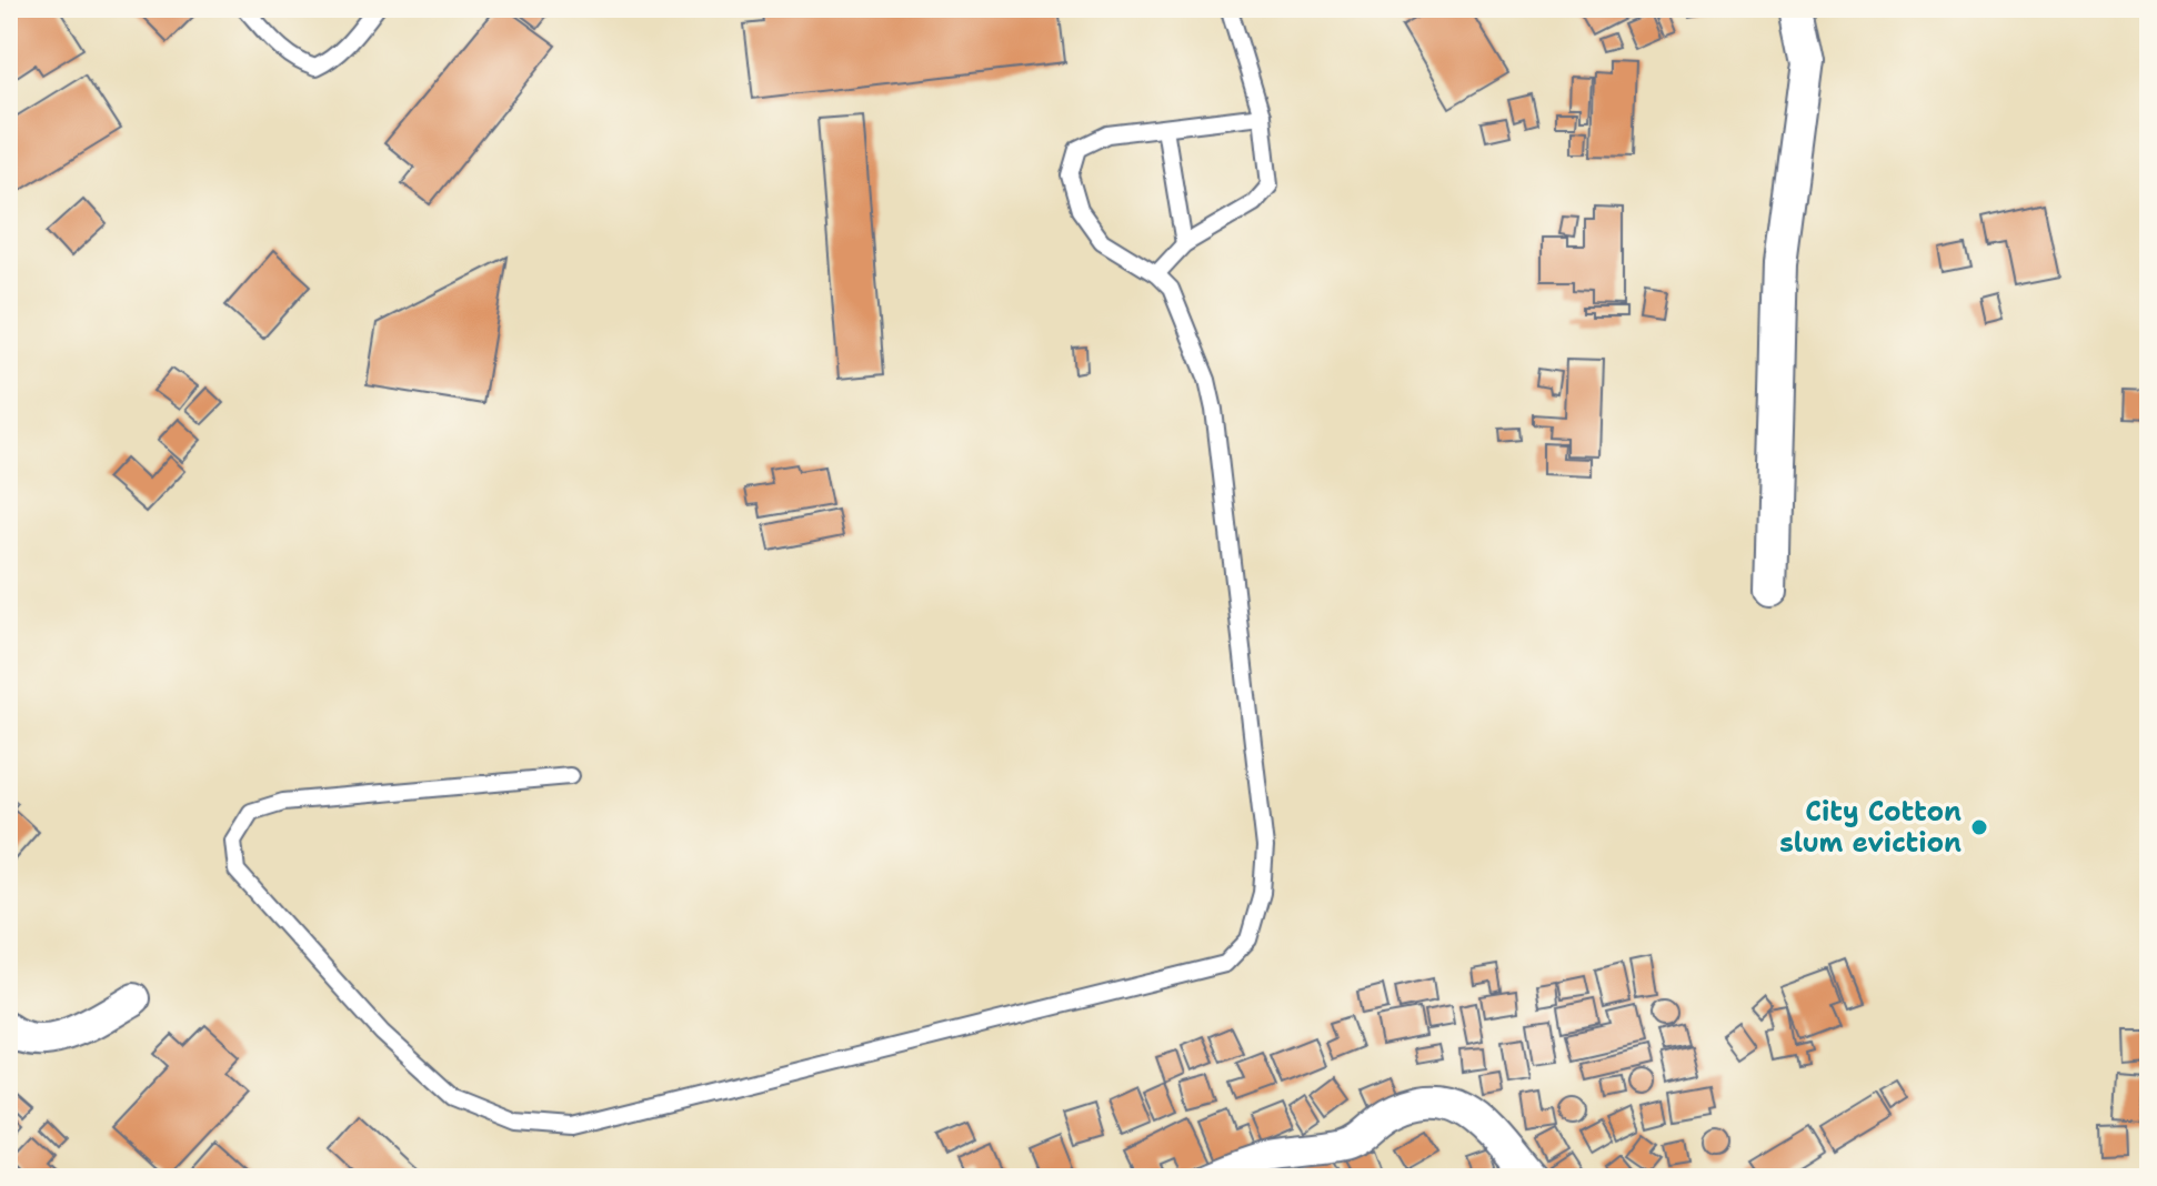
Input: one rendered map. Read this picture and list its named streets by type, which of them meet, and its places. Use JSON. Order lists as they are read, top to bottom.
{
  "places": ["City Cotton slum eviction"]
}
